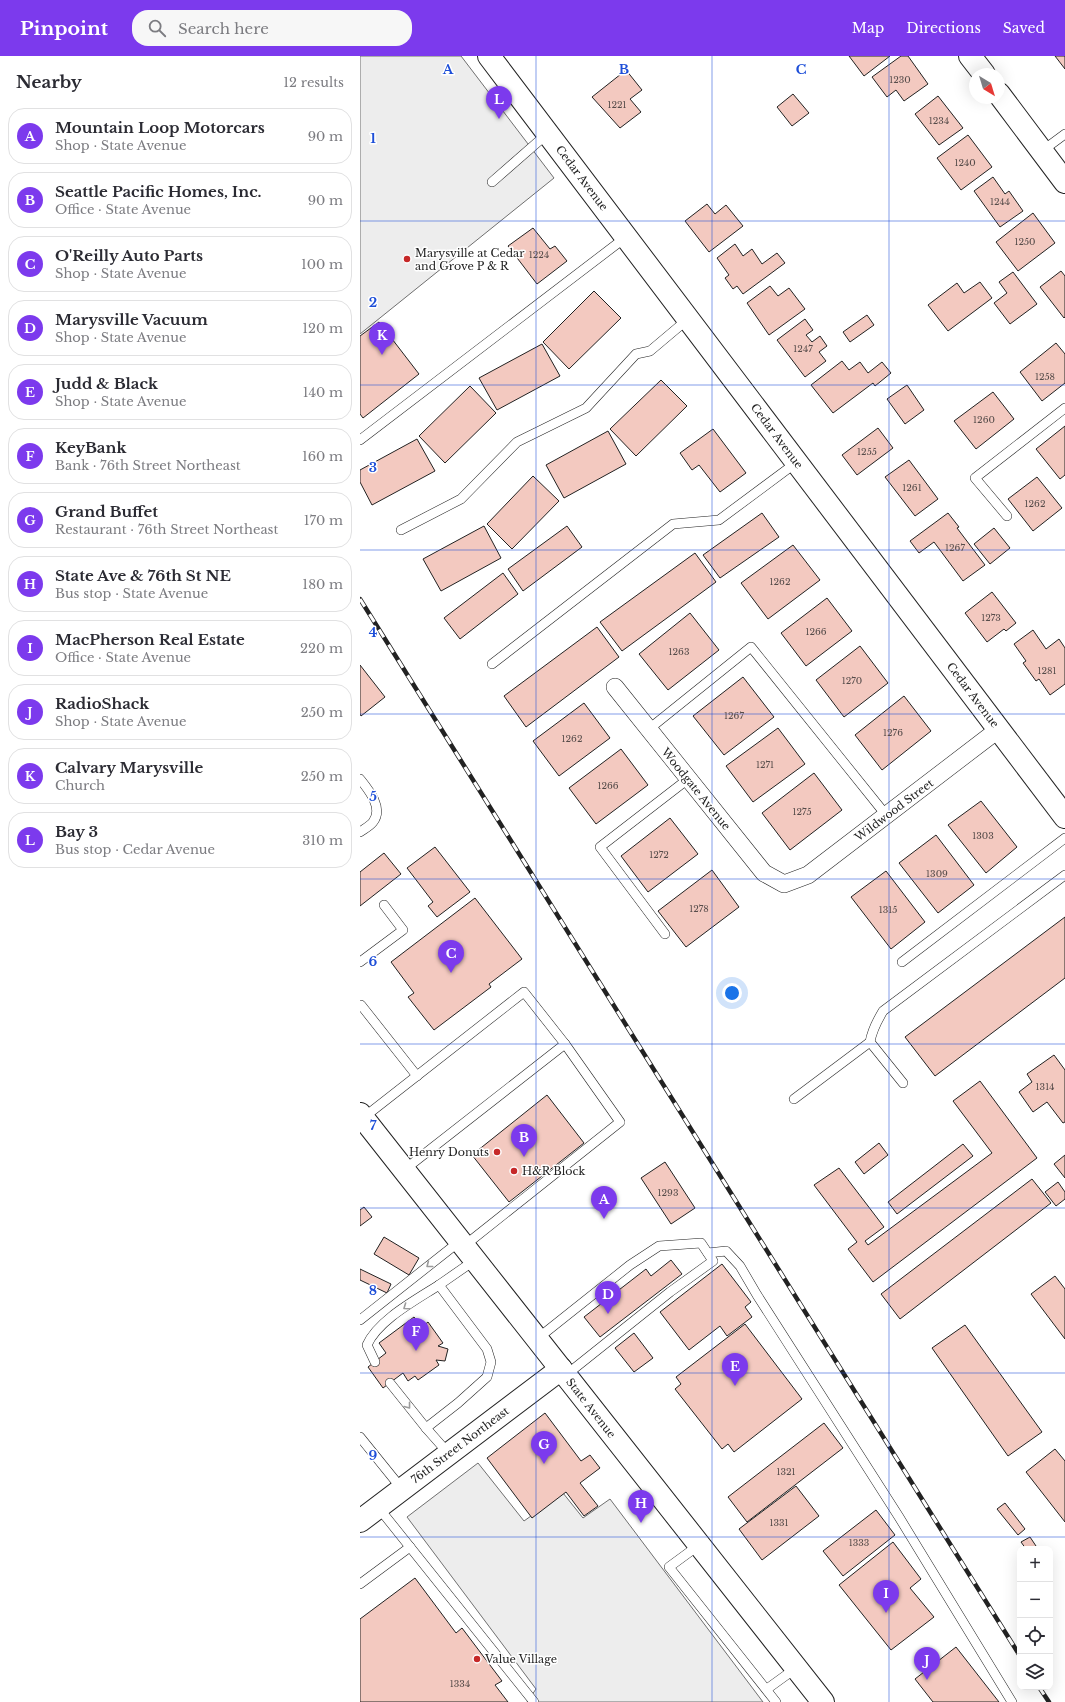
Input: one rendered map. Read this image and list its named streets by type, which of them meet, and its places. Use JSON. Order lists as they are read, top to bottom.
{
  "streets": {
    "street": [
      "Cedar Avenue",
      "Woodgate Avenue",
      "Wildwood Street",
      "State Avenue",
      "76th Street Northeast"
    ]
  },
  "crossings": [
    ["Cedar Avenue", "Wildwood Street"],
    ["Woodgate Avenue", "Wildwood Street"],
    ["State Avenue", "76th Street Northeast"]
  ],
  "places": [
    "Marysville at Cedar and Grove P & R",
    "Henry Donuts",
    "H&R Block",
    "Value Village"
  ],
  "house_numbers": [
    "1230",
    "1221",
    "1234",
    "1240",
    "1244",
    "1250",
    "1224",
    "1247",
    "1258",
    "1260",
    "1255",
    "1261",
    "1262",
    "1267",
    "1262",
    "1273",
    "1266",
    "1263",
    "1281",
    "1270",
    "1267",
    "1276",
    "1262",
    "1271",
    "1266",
    "1275",
    "1303",
    "1272",
    "1309",
    "1278",
    "1315",
    "1314",
    "1293",
    "1321",
    "1331",
    "1333",
    "1334"
  ],
  "north": "bottom right",
  "page": {
    "header": "Pinpoint",
    "search": "Search here",
    "nav": ["Map", "Directions", "Saved"],
    "heading": ["Nearby", "12 results"],
    "pins": [
      "L",
      "K",
      "C",
      "B",
      "A",
      "D",
      "F",
      "E",
      "G",
      "H",
      "I",
      "J"
    ],
    "list": [
      {
        "mark": "A",
        "name": "Mountain Loop Motorcars",
        "note": "Shop · State Avenue",
        "value": "90 m"
      },
      {
        "mark": "B",
        "name": "Seattle Pacific Homes, Inc.",
        "note": "Office · State Avenue",
        "value": "90 m"
      },
      {
        "mark": "C",
        "name": "O'Reilly Auto Parts",
        "note": "Shop · State Avenue",
        "value": "100 m"
      },
      {
        "mark": "D",
        "name": "Marysville Vacuum",
        "note": "Shop · State Avenue",
        "value": "120 m"
      },
      {
        "mark": "E",
        "name": "Judd & Black",
        "note": "Shop · State Avenue",
        "value": "140 m"
      },
      {
        "mark": "F",
        "name": "KeyBank",
        "note": "Bank · 76th Street Northeast",
        "value": "160 m"
      },
      {
        "mark": "G",
        "name": "Grand Buffet",
        "note": "Restaurant · 76th Street Northeast",
        "value": "170 m"
      },
      {
        "mark": "H",
        "name": "State Ave & 76th St NE",
        "note": "Bus stop · State Avenue",
        "value": "180 m"
      },
      {
        "mark": "I",
        "name": "MacPherson Real Estate",
        "note": "Office · State Avenue",
        "value": "220 m"
      },
      {
        "mark": "J",
        "name": "RadioShack",
        "note": "Shop · State Avenue",
        "value": "250 m"
      },
      {
        "mark": "K",
        "name": "Calvary Marysville",
        "note": "Church",
        "value": "250 m"
      },
      {
        "mark": "L",
        "name": "Bay 3",
        "note": "Bus stop · Cedar Avenue",
        "value": "310 m"
      }
    ],
    "map_buttons": ["+", "−"]
  },
  "grid": {
    "columns": ["A", "B", "C"],
    "rows": [
      "1",
      "2",
      "3",
      "4",
      "5",
      "6",
      "7",
      "8",
      "9"
    ]
  }
}
